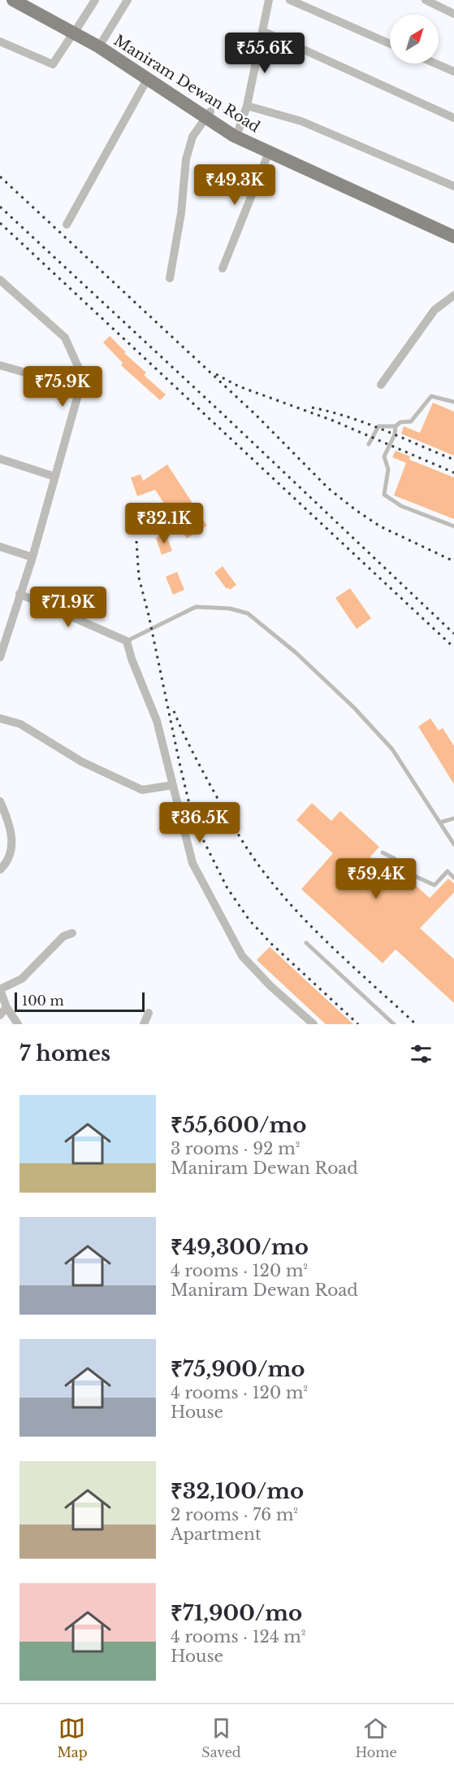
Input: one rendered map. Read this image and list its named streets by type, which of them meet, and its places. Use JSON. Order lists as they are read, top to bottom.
{
  "streets": {
    "main road": ["Maniram Dewan Road"]
  },
  "scale_bar": "100 m",
  "north": "top right",
  "page": {
    "price": [
      "₹55.6K",
      "₹49.3K",
      "₹75.9K",
      "₹32.1K",
      "₹71.9K",
      "₹36.5K",
      "₹59.4K"
    ],
    "scale": "100 m",
    "heading": "7 homes",
    "list": [
      {
        "name": "₹55,600/mo",
        "note": "3 rooms · 92 m² · Maniram Dewan Road"
      },
      {
        "name": "₹49,300/mo",
        "note": "4 rooms · 120 m² · Maniram Dewan Road"
      },
      {
        "name": "₹75,900/mo",
        "note": "4 rooms · 120 m² · House"
      },
      {
        "name": "₹32,100/mo",
        "note": "2 rooms · 76 m² · Apartment"
      },
      {
        "name": "₹71,900/mo",
        "note": "4 rooms · 124 m² · House"
      }
    ],
    "tabs": ["Map", "Saved", "Home"]
  }
}
